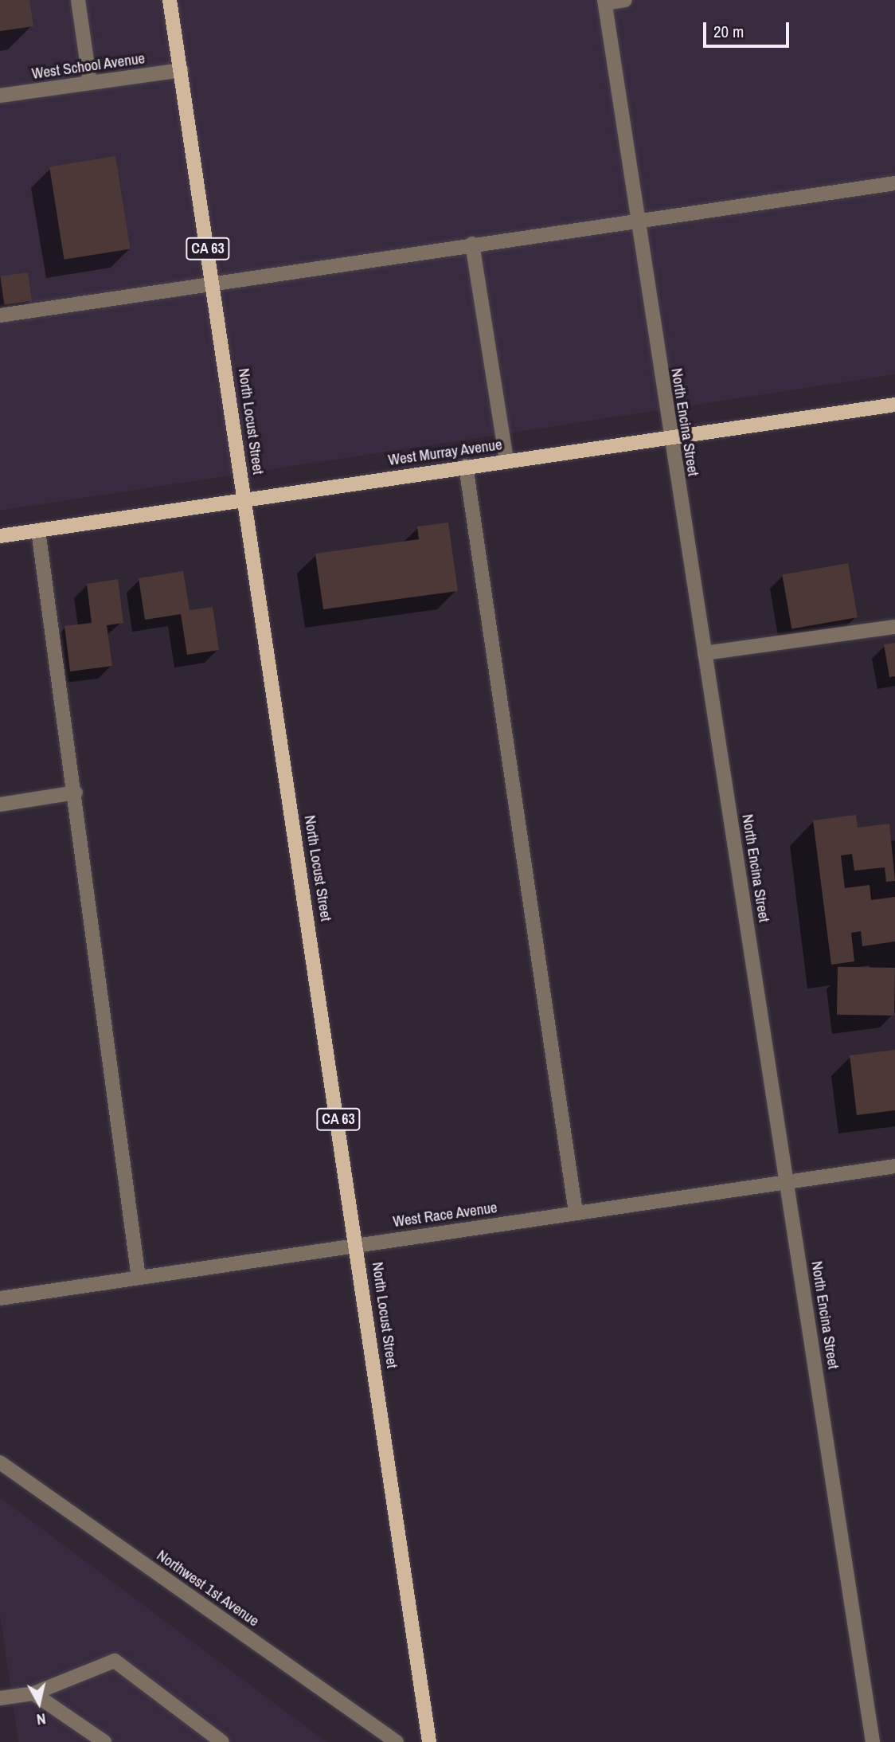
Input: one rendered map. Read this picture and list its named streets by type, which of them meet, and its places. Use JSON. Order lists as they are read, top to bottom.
{
  "streets": {
    "main road": ["CA 63", "North Locust Street", "West Murray Avenue"],
    "street": [
      "West School Avenue",
      "North Encina Street",
      "West Race Avenue",
      "Northwest 1st Avenue"
    ]
  },
  "crossings": [
    ["West School Avenue", "North Locust Street"],
    ["North Locust Street", "West Murray Avenue"],
    ["North Locust Street", "West Race Avenue"],
    ["North Encina Street", "West Murray Avenue"],
    ["North Encina Street", "West Race Avenue"]
  ],
  "scale_bar": "20 m",
  "north": "bottom"
}
